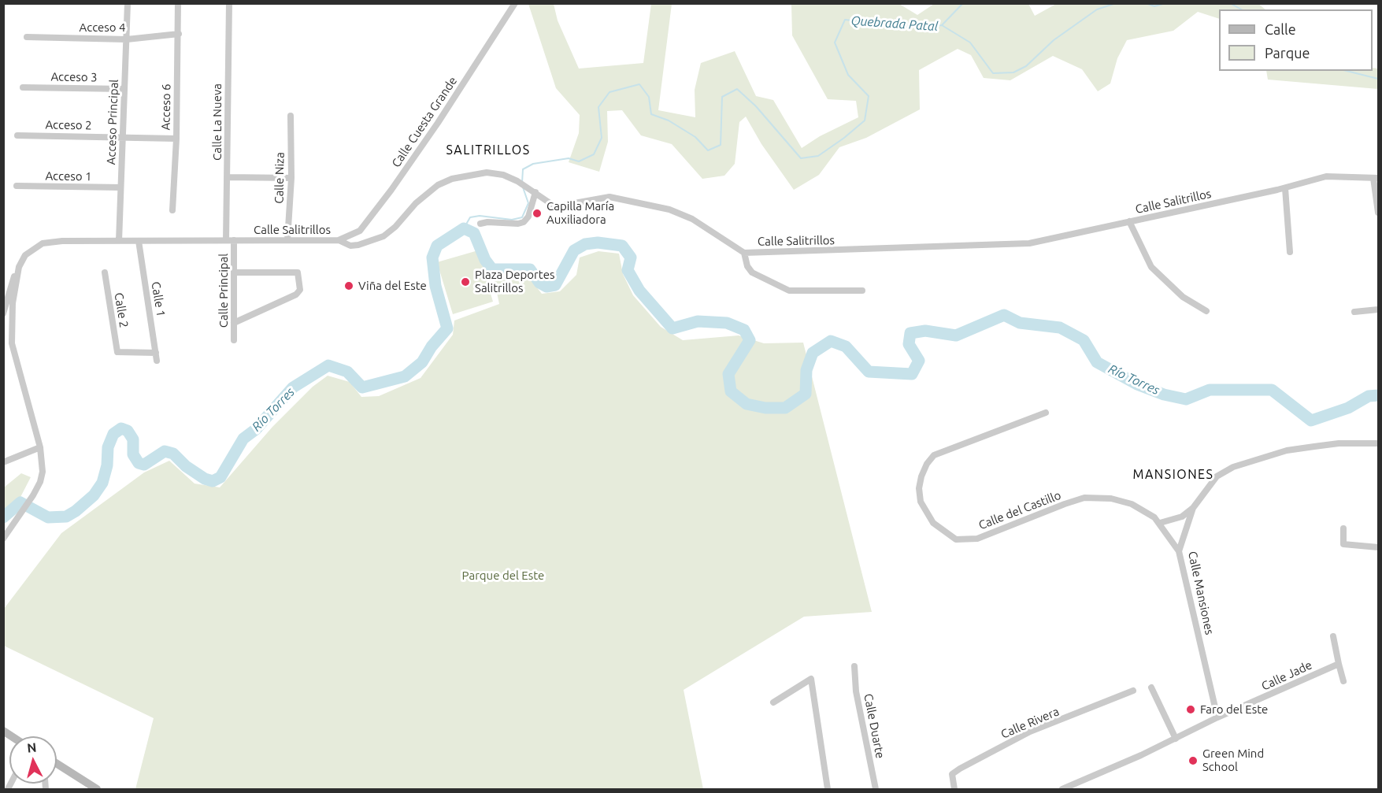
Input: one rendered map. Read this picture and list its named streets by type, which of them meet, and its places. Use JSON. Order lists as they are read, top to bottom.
{
  "streets": {
    "street": [
      "Acceso 4",
      "Acceso 3",
      "Acceso 6",
      "Acceso Principal",
      "Calle La Nueva",
      "Calle Cuesta Grande",
      "Acceso 2",
      "Acceso 1",
      "Calle Niza",
      "Calle Salitrillos",
      "Calle Principal",
      "Calle 1",
      "Calle 2",
      "Calle del Castillo",
      "Calle Mansiones",
      "Calle Jade",
      "Calle Rivera",
      "Calle Duarte"
    ]
  },
  "crossings": [
    ["Acceso 4", "Acceso 6"],
    ["Acceso 4", "Acceso Principal"],
    ["Acceso 3", "Acceso Principal"],
    ["Acceso 6", "Acceso 2"],
    ["Acceso Principal", "Acceso 2"],
    ["Acceso Principal", "Acceso 1"],
    ["Acceso Principal", "Calle Salitrillos"],
    ["Calle La Nueva", "Calle Salitrillos"],
    ["Calle Cuesta Grande", "Calle Salitrillos"],
    ["Calle Niza", "Calle Salitrillos"],
    ["Calle Salitrillos", "Calle Principal"],
    ["Calle Salitrillos", "Calle 1"],
    ["Calle 1", "Calle 2"],
    ["Calle del Castillo", "Calle Mansiones"],
    ["Calle Mansiones", "Calle Jade"]
  ],
  "districts": ["SALITRILLOS", "MANSIONES"],
  "water": ["Quebrada Patal", "Río Torres"],
  "parks": ["Parque del Este"],
  "places": [
    "Capilla María Auxiliadora",
    "Plaza Deportes Salitrillos",
    "Viña del Este",
    "Faro del Este",
    "Green Mind School"
  ],
  "legend": ["Calle", "Parque"],
  "north": "top"
}
